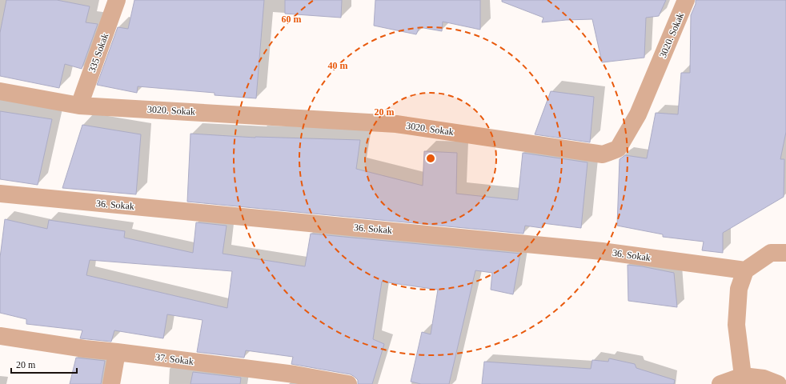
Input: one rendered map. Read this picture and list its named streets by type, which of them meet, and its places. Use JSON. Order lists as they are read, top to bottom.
{
  "streets": {
    "street": [
      "3020. Sokak",
      "335 Sokak",
      "36. Sokak",
      "37. Sokak"
    ]
  },
  "crossings": [
    ["3020. Sokak", "335 Sokak"]
  ],
  "scale_bar": "20 m",
  "rings": ["60 m", "40 m", "20 m"]
}
